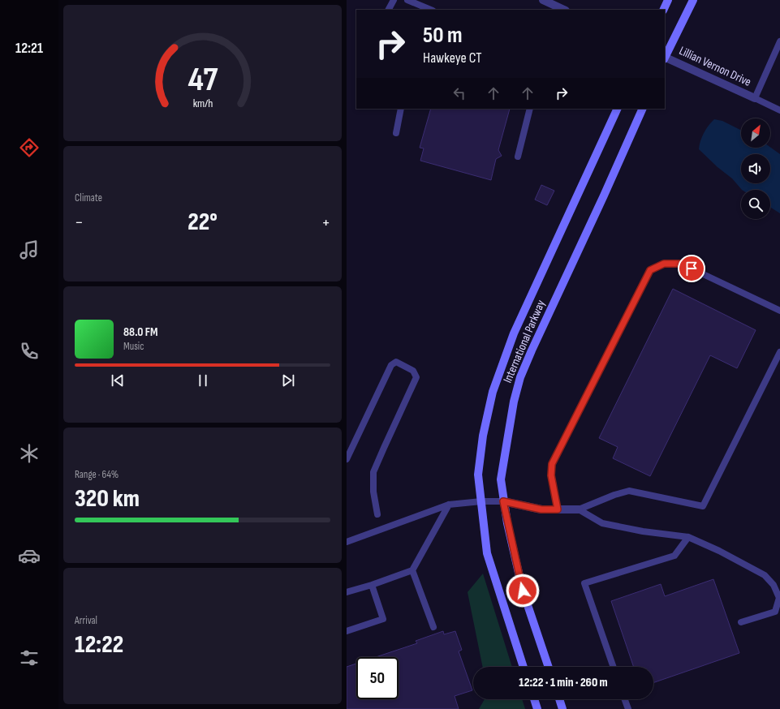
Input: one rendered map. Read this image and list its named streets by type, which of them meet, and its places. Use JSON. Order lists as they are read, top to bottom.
{
  "streets": {
    "main road": ["International Parkway"],
    "street": ["Lillian Vernon Drive"]
  },
  "north": "top right",
  "page": {
    "tabs": "12:21",
    "turn": ["50 m", "Hawkeye CT"],
    "tile": [
      "Climate",
      ["Range · 64%", "320 km"],
      ["Arrival", "12:22"]
    ],
    "heat": ["−", "22°", "+"],
    "song": ["88.0 FM", "Music"],
    "limit": "50",
    "trip": "12:22 · 1 min · 260 m",
    "gauge": ["47", "km/h"]
  }
}
